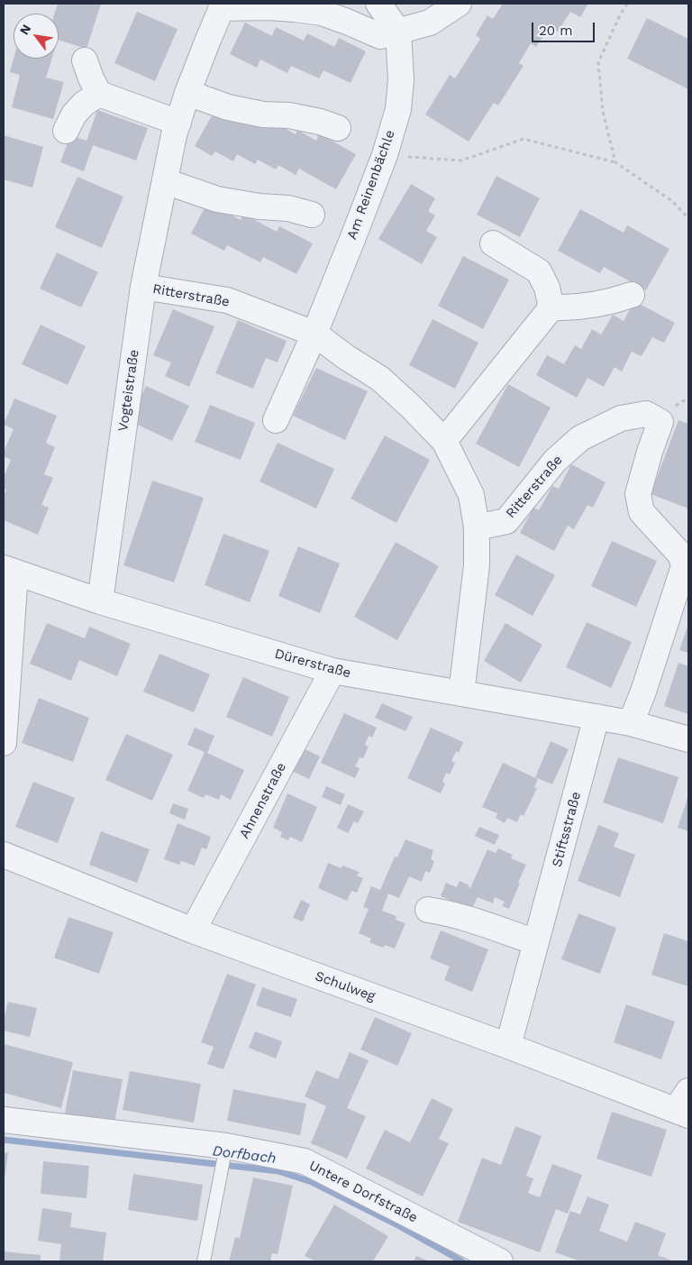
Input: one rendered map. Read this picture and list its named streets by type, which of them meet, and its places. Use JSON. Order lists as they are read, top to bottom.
{
  "streets": {
    "street": [
      "Am Reinenbächle",
      "Ritterstraße",
      "Vogteistraße",
      "Dürerstraße",
      "Ahnenstraße",
      "Stiftsstraße",
      "Schulweg",
      "Untere Dorfstraße"
    ]
  },
  "crossings": [
    ["Am Reinenbächle", "Ritterstraße"],
    ["Ritterstraße", "Vogteistraße"],
    ["Ritterstraße", "Dürerstraße"],
    ["Vogteistraße", "Dürerstraße"],
    ["Dürerstraße", "Ahnenstraße"],
    ["Dürerstraße", "Stiftsstraße"],
    ["Ahnenstraße", "Schulweg"],
    ["Stiftsstraße", "Schulweg"]
  ],
  "water": ["Dorfbach"],
  "scale_bar": "20 m",
  "north": "top left"
}
